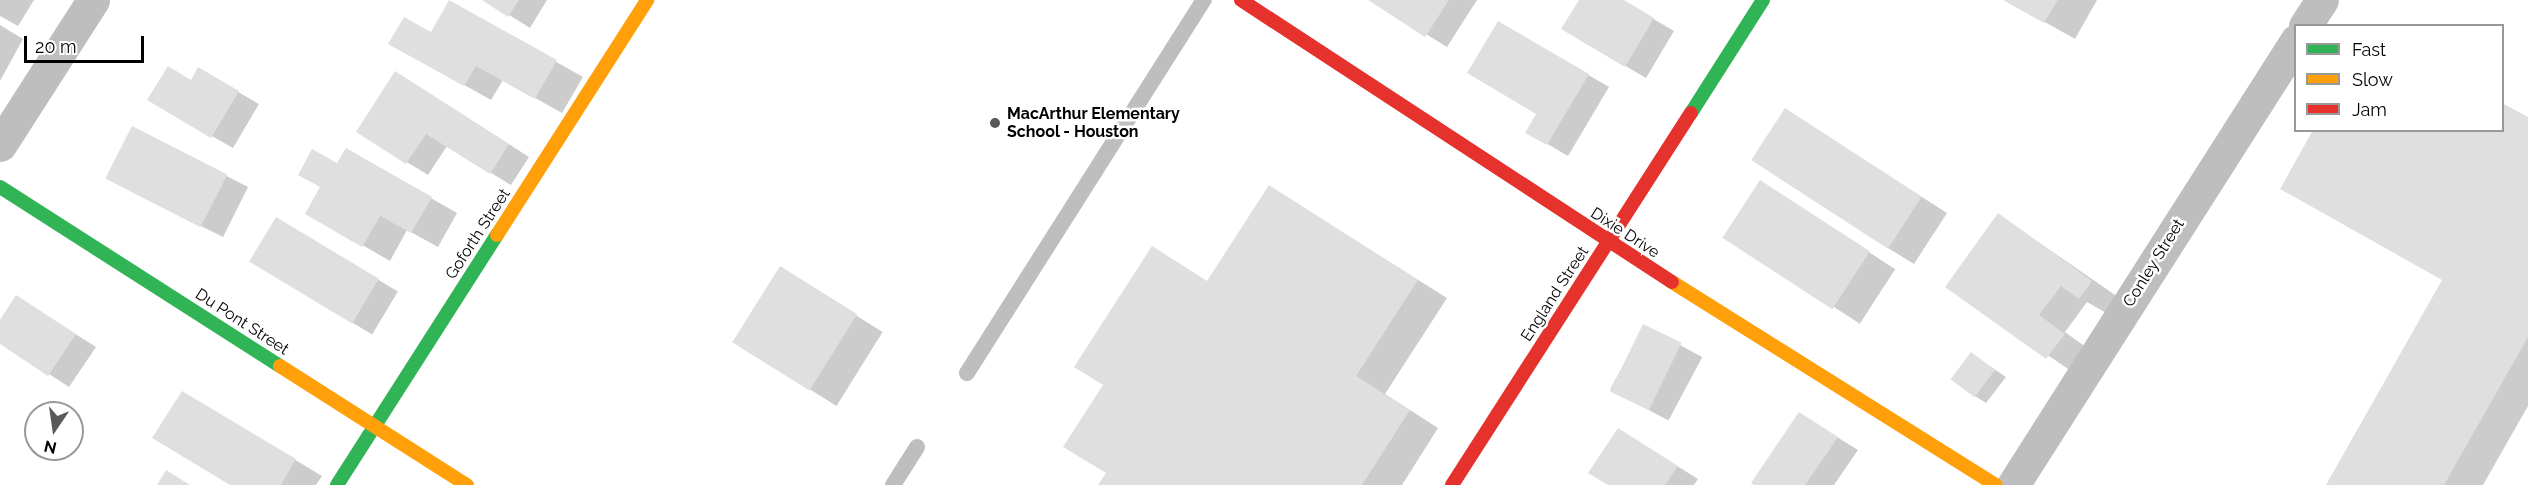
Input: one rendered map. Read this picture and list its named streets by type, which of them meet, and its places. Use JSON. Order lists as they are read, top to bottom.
{
  "streets": {
    "street": [
      "Dixie Drive",
      "Goforth Street",
      "Conley Street",
      "England Street",
      "Du Pont Street"
    ]
  },
  "crossings": [
    ["Dixie Drive", "England Street"],
    ["Goforth Street", "Du Pont Street"]
  ],
  "places": ["MacArthur Elementary School - Houston"],
  "legend": ["Fast", "Slow", "Jam"],
  "scale_bar": "20 m",
  "north": "bottom"
}
